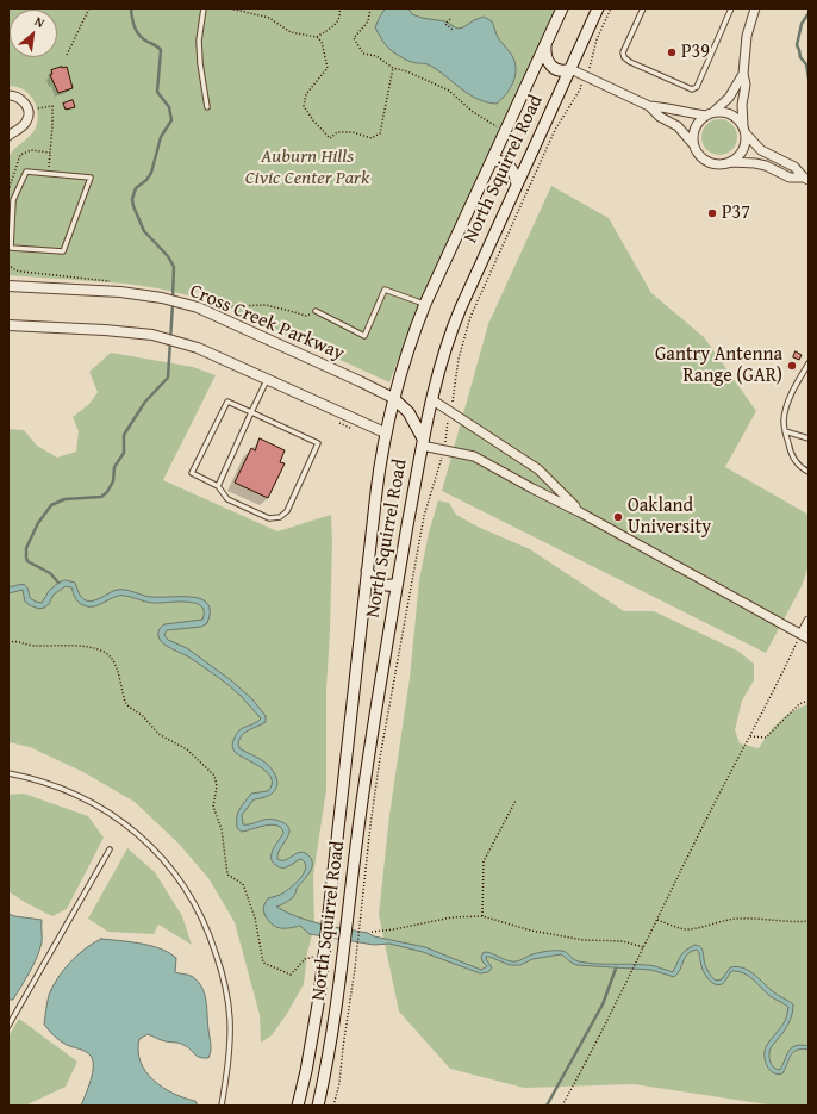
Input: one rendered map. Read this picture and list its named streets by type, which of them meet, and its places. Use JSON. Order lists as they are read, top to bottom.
{
  "streets": {
    "main road": ["North Squirrel Road"],
    "street": ["Cross Creek Parkway"]
  },
  "crossings": [
    ["North Squirrel Road", "Cross Creek Parkway"]
  ],
  "parks": ["Auburn Hills Civic Center Park"],
  "places": [
    "P39",
    "P37",
    "Gantry Antenna Range (GAR)",
    "Oakland University"
  ],
  "north": "top right"
}
